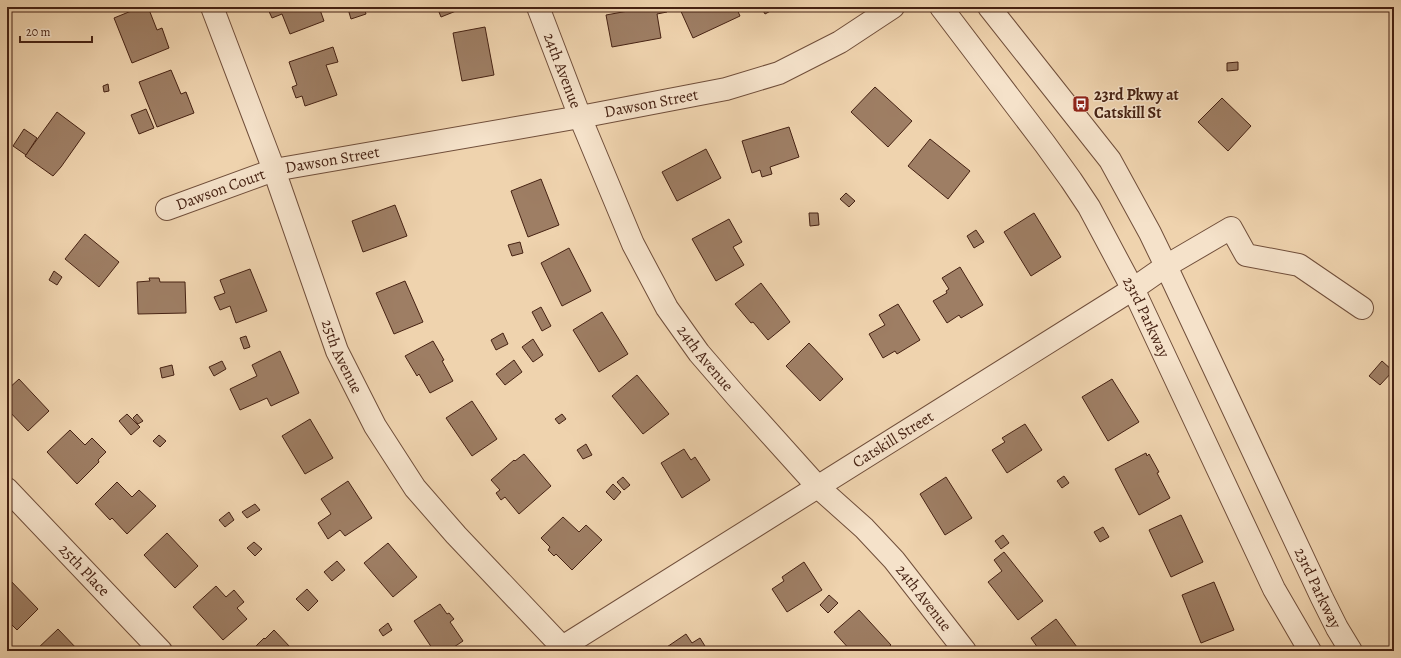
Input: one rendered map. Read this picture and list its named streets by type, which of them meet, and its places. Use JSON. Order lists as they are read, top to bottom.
{
  "streets": {
    "street": [
      "24th Avenue",
      "Dawson Street",
      "Dawson Court",
      "23rd Parkway",
      "25th Avenue",
      "Catskill Street",
      "25th Place"
    ]
  },
  "crossings": [
    ["24th Avenue", "Dawson Street"],
    ["24th Avenue", "Catskill Street"],
    ["Dawson Street", "Dawson Court"],
    ["Dawson Street", "25th Avenue"],
    ["Dawson Court", "25th Avenue"],
    ["23rd Parkway", "Catskill Street"],
    ["25th Avenue", "Catskill Street"]
  ],
  "places": {
    "bus stop": ["23rd Pkwy at Catskill St"]
  },
  "scale_bar": "20 m"
}
